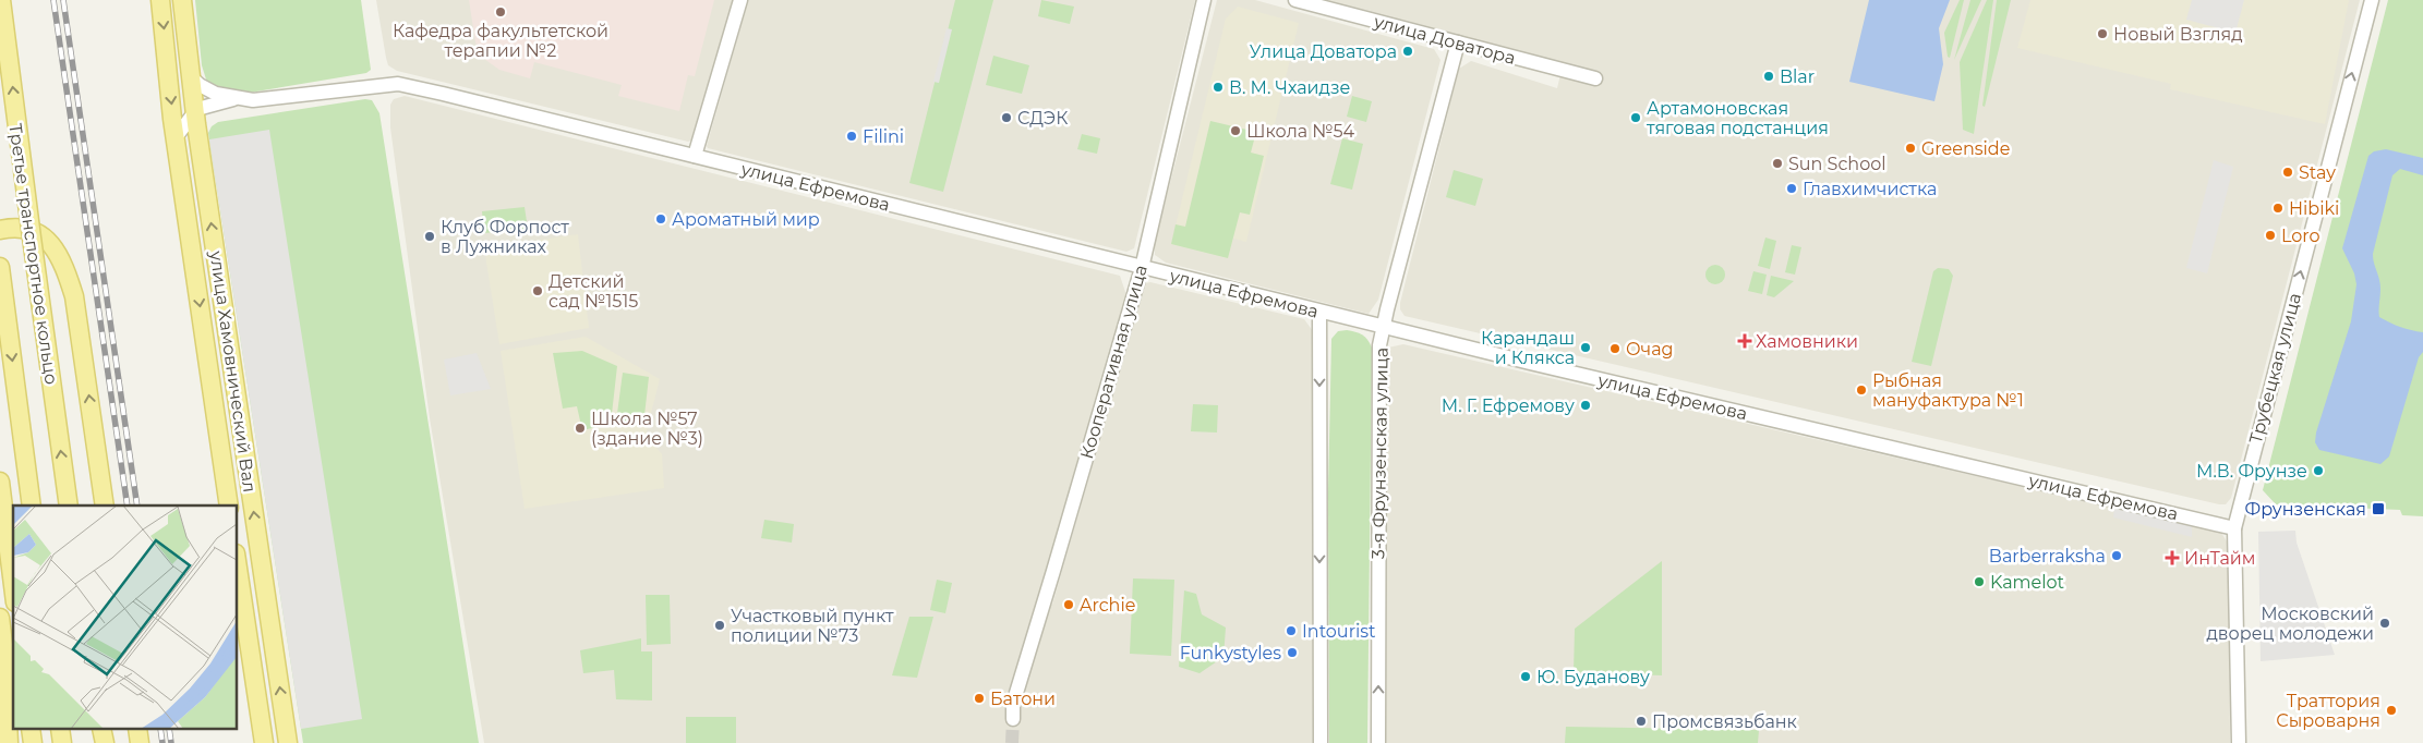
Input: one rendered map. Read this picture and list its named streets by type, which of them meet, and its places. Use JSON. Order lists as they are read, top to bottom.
{
  "streets": {
    "main road": ["Третье транспортное кольцо", "улица Хамовнический Вал"],
    "street": [
      "улица Доватора",
      "улица Ефремова",
      "Кооперативная улица",
      "Трубецкая улица",
      "3-я Фрунзенская улица"
    ]
  },
  "crossings": [
    ["улица Доватора", "3-я Фрунзенская улица"],
    ["улица Ефремова", "Кооперативная улица"],
    ["улица Ефремова", "Трубецкая улица"],
    ["улица Ефремова", "улица Хамовнический Вал"],
    ["улица Ефремова", "3-я Фрунзенская улица"]
  ],
  "one_way": ["Трубецкая улица"],
  "places": {
    "other": [
      "Кафедра факультетской терапии №2",
      "Новый Взгляд",
      "Улица Доватора",
      "Blar",
      "В. М. Чхаидзе",
      "СДЭК",
      "Артамоновская тяговая подстанция",
      "Школа №54",
      "Filini",
      "Greenside",
      "Sun School",
      "Stay",
      "Главхимчистка",
      "Hibiki",
      "Ароматный мир",
      "Loro",
      "Клуб Форпост в Лужниках",
      "Детский сад №1515",
      "Карандаш и Клякса",
      "Очаg",
      "Рыбная мануфактура №1",
      "М. Г. Ефремову",
      "Школа №57 (здание №3)",
      "М.В. Фрунзе",
      "Barberraksha",
      "Kamelot",
      "Archie",
      "Московский дворец молодежи",
      "Участковый пункт полиции №73",
      "Intourist",
      "Funkystyles",
      "Ю. Буданову",
      "Батони",
      "Траттория Сыроварня",
      "Промсвязьбанк"
    ],
    "health": ["Хамовники", "ИнТайм"],
    "transit": ["Фрунзенская"]
  }
}
